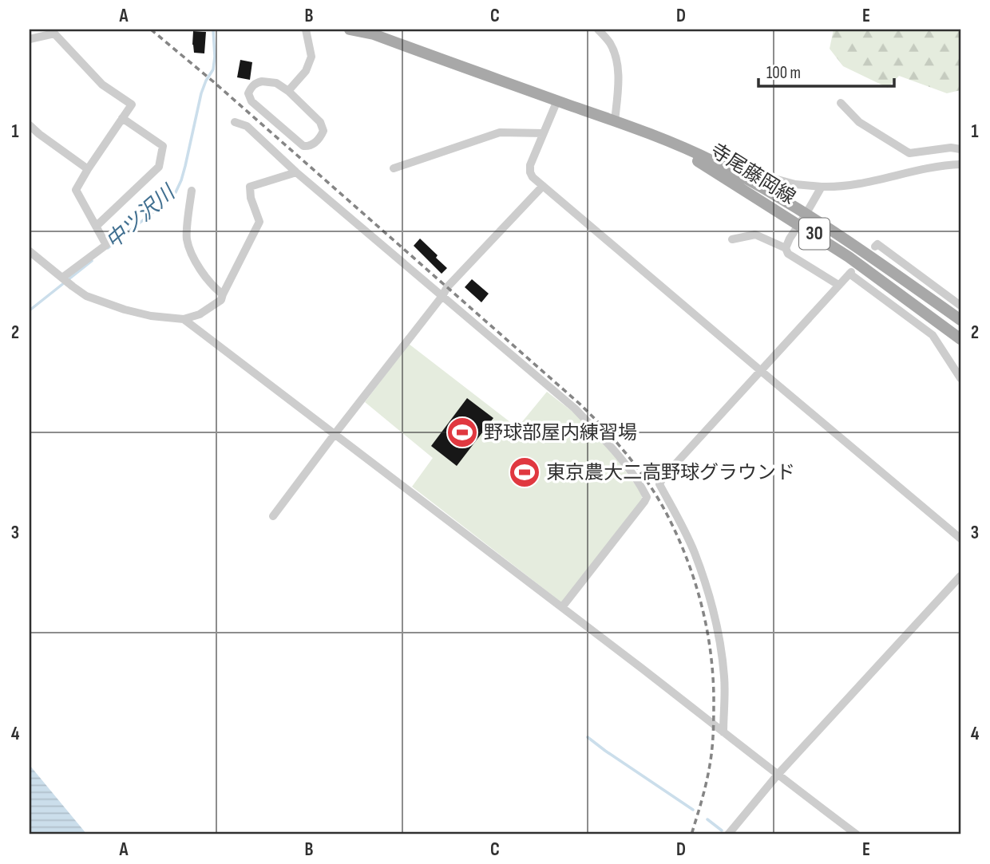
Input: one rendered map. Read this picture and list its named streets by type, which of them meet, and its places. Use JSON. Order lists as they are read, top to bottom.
{
  "streets": {
    "main road": ["寺尾藤岡線", "30"]
  },
  "water": ["中ツ沢川"],
  "places": {
    "sports": ["野球部屋内練習場", "東京農大二高野球グラウンド"]
  },
  "scale_bar": "100 m",
  "grid": {
    "columns": [
      "A",
      "B",
      "C",
      "D",
      "E"
    ],
    "rows": [
      "1",
      "2",
      "3",
      "4"
    ]
  }
}
